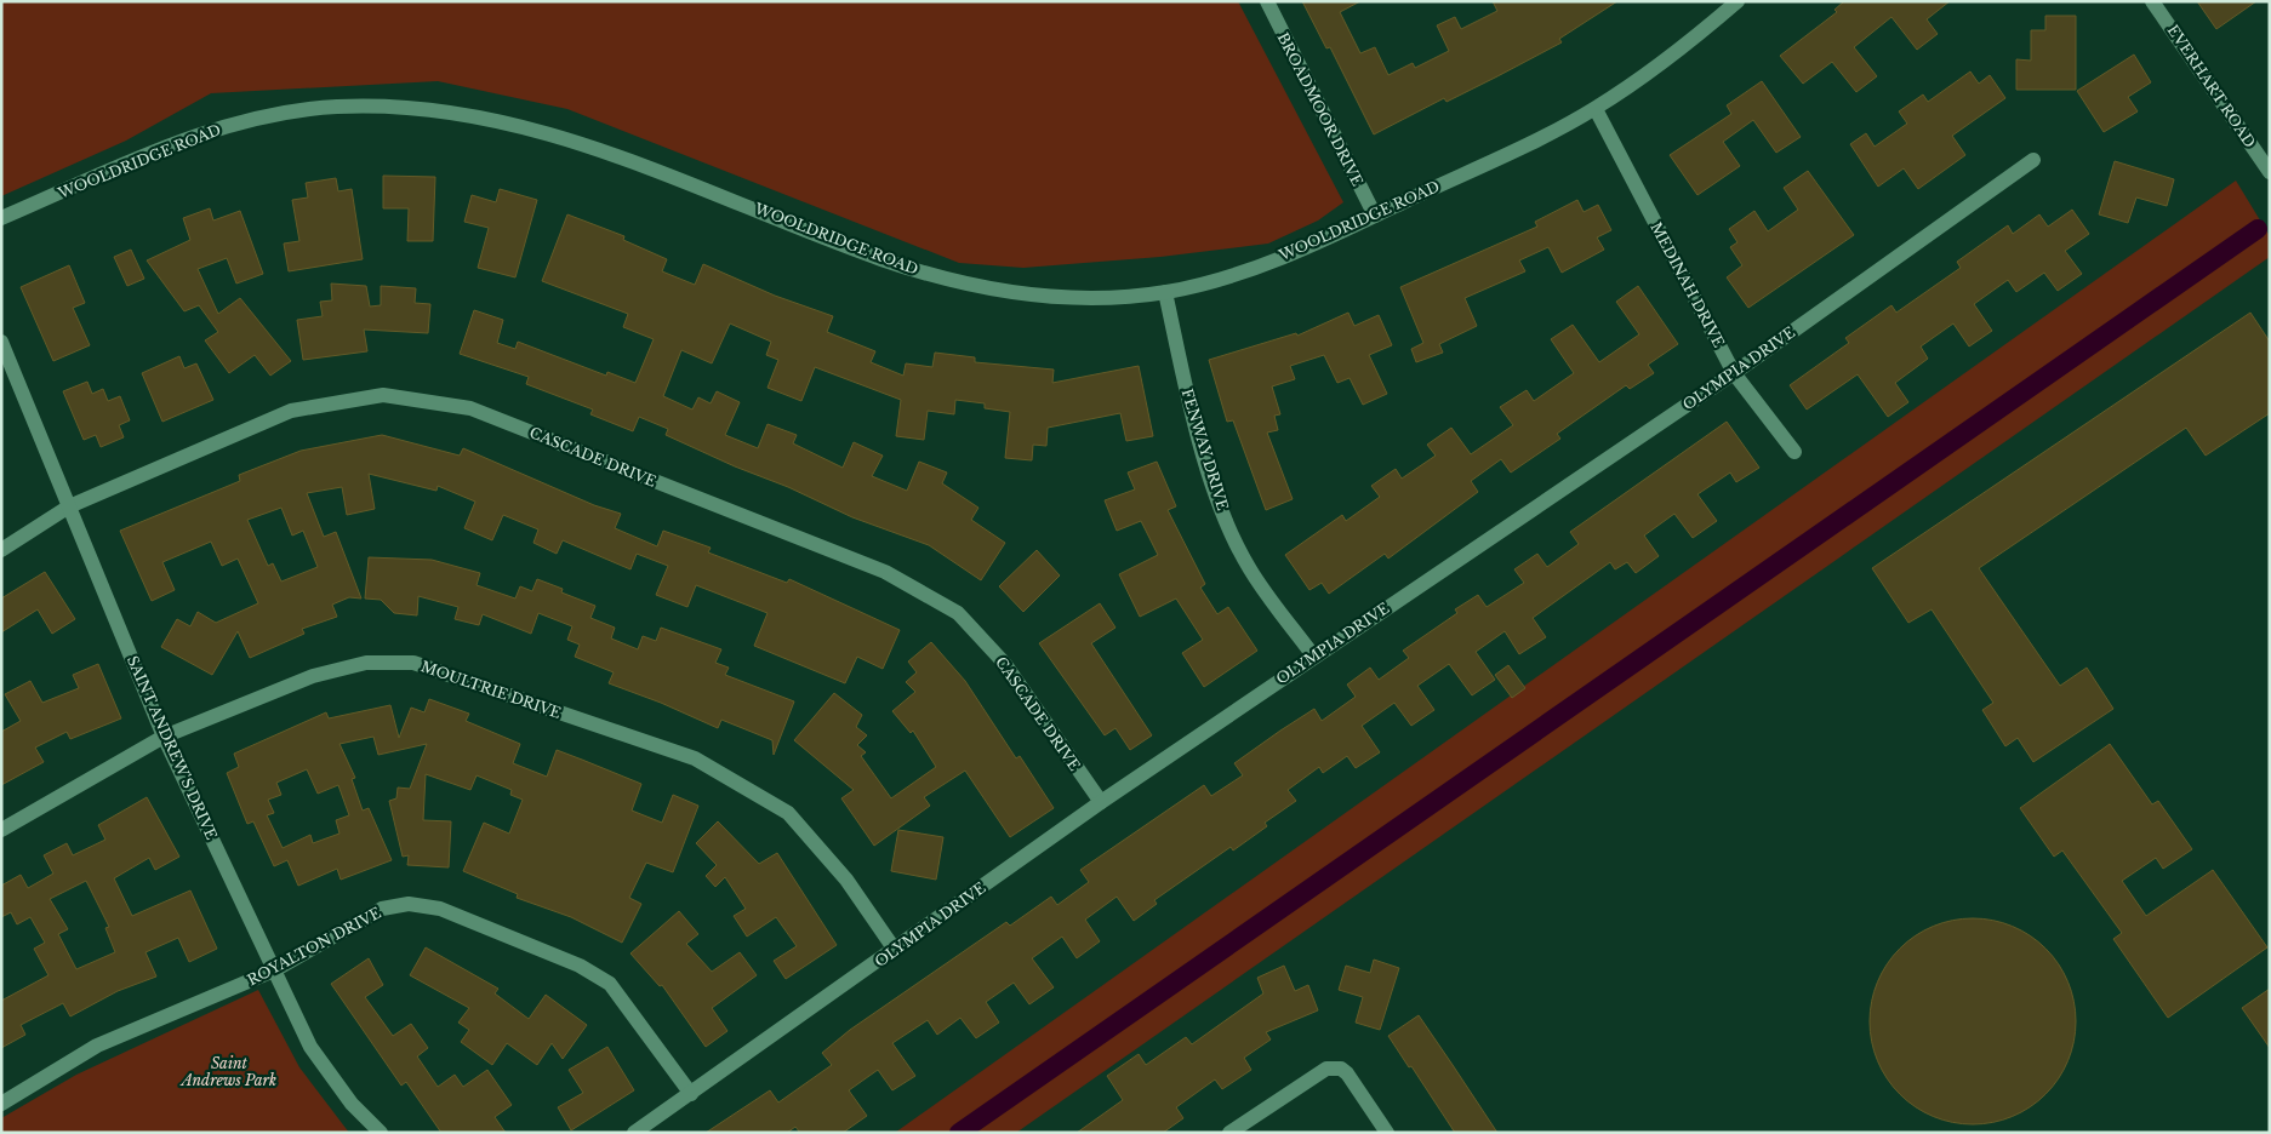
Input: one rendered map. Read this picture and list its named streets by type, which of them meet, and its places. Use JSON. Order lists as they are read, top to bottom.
{
  "streets": {
    "street": [
      "EVERHART ROAD",
      "BROADMOOR DRIVE",
      "WOOLDRIDGE ROAD",
      "MEDINAH DRIVE",
      "OLYMPIA DRIVE",
      "FENWAY DRIVE",
      "CASCADE DRIVE",
      "MOULTRIE DRIVE",
      "SAINT ANDREW'S DRIVE",
      "ROYALTON DRIVE"
    ]
  },
  "crossings": [
    ["BROADMOOR DRIVE", "WOOLDRIDGE ROAD"],
    ["WOOLDRIDGE ROAD", "MEDINAH DRIVE"],
    ["WOOLDRIDGE ROAD", "FENWAY DRIVE"],
    ["MEDINAH DRIVE", "OLYMPIA DRIVE"],
    ["OLYMPIA DRIVE", "FENWAY DRIVE"],
    ["OLYMPIA DRIVE", "CASCADE DRIVE"],
    ["OLYMPIA DRIVE", "MOULTRIE DRIVE"],
    ["OLYMPIA DRIVE", "ROYALTON DRIVE"],
    ["CASCADE DRIVE", "SAINT ANDREW'S DRIVE"],
    ["MOULTRIE DRIVE", "SAINT ANDREW'S DRIVE"],
    ["SAINT ANDREW'S DRIVE", "ROYALTON DRIVE"]
  ],
  "parks": ["Saint Andrews Park"]
}
